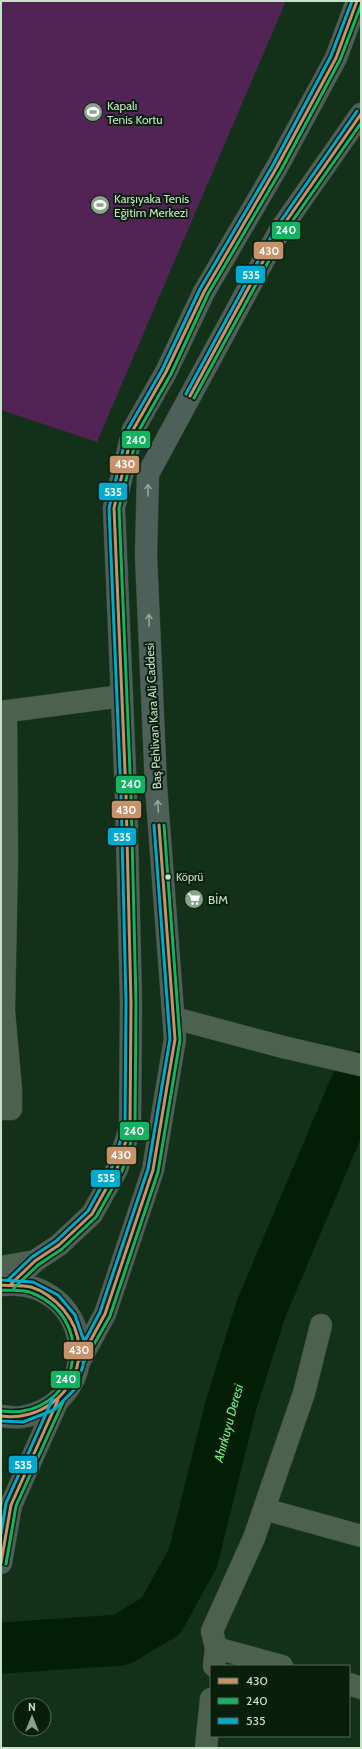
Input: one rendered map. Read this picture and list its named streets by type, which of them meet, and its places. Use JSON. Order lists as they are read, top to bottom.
{
  "streets": {
    "main road": ["Baş Pehlivan Kara Ali Caddesi"]
  },
  "water": ["Ahırkuyu Deresi"],
  "places": {
    "sports": ["Kapalı Tenis Kortu", "Karşıyaka Tenis Eğitim Merkezi"],
    "other": ["Köprü"],
    "supermarket": ["BİM"]
  },
  "lines": ["transit line 430", "transit line 535", "transit line 240"],
  "legend": ["430", "240", "535"],
  "north": "top"
}
